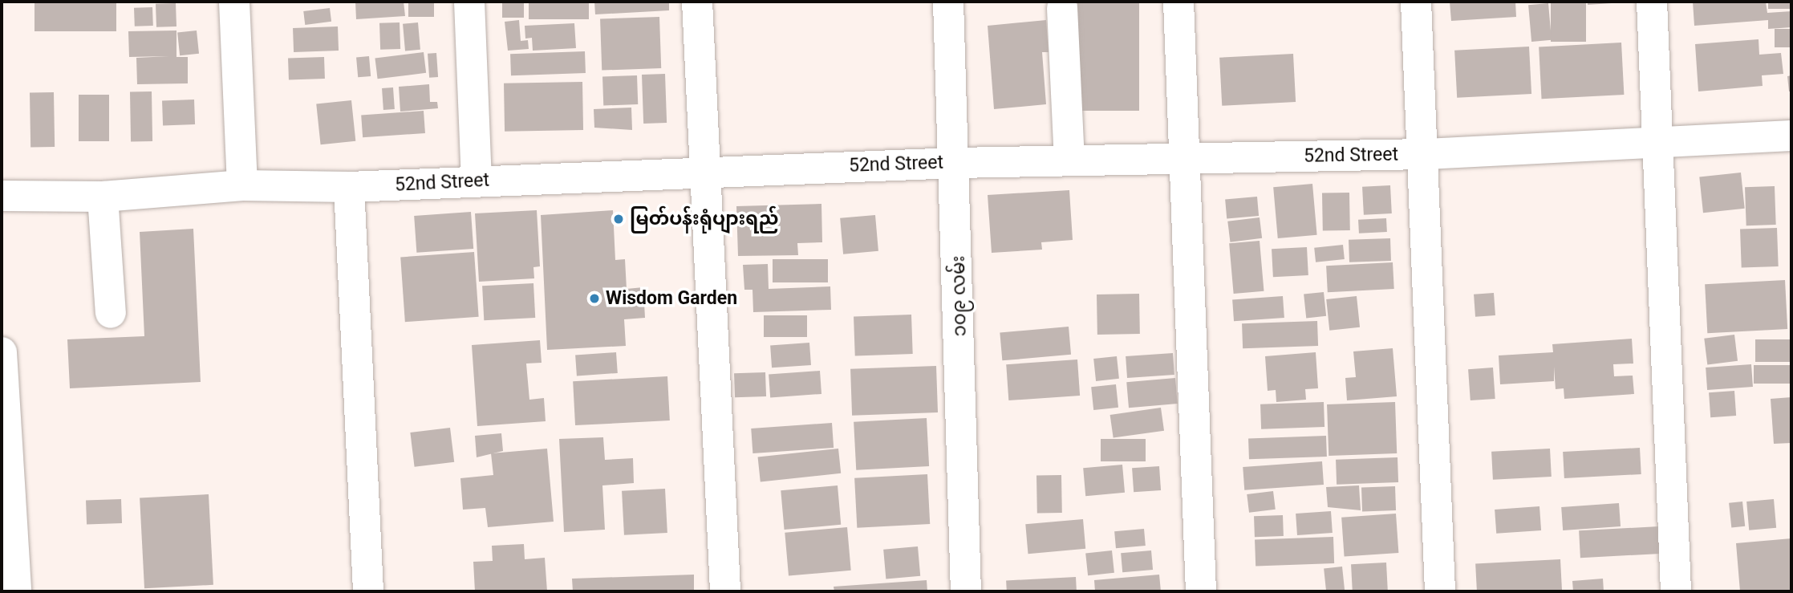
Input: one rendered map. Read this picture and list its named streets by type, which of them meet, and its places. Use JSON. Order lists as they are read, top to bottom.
{
  "streets": {
    "street": ["52nd Street", "၁၀၉ လမ်း"]
  },
  "crossings": [
    ["52nd Street", "၁၀၉ လမ်း"]
  ],
  "places": ["မြတ်ပန်းရုံပျားရည်", "Wisdom Garden"]
}
